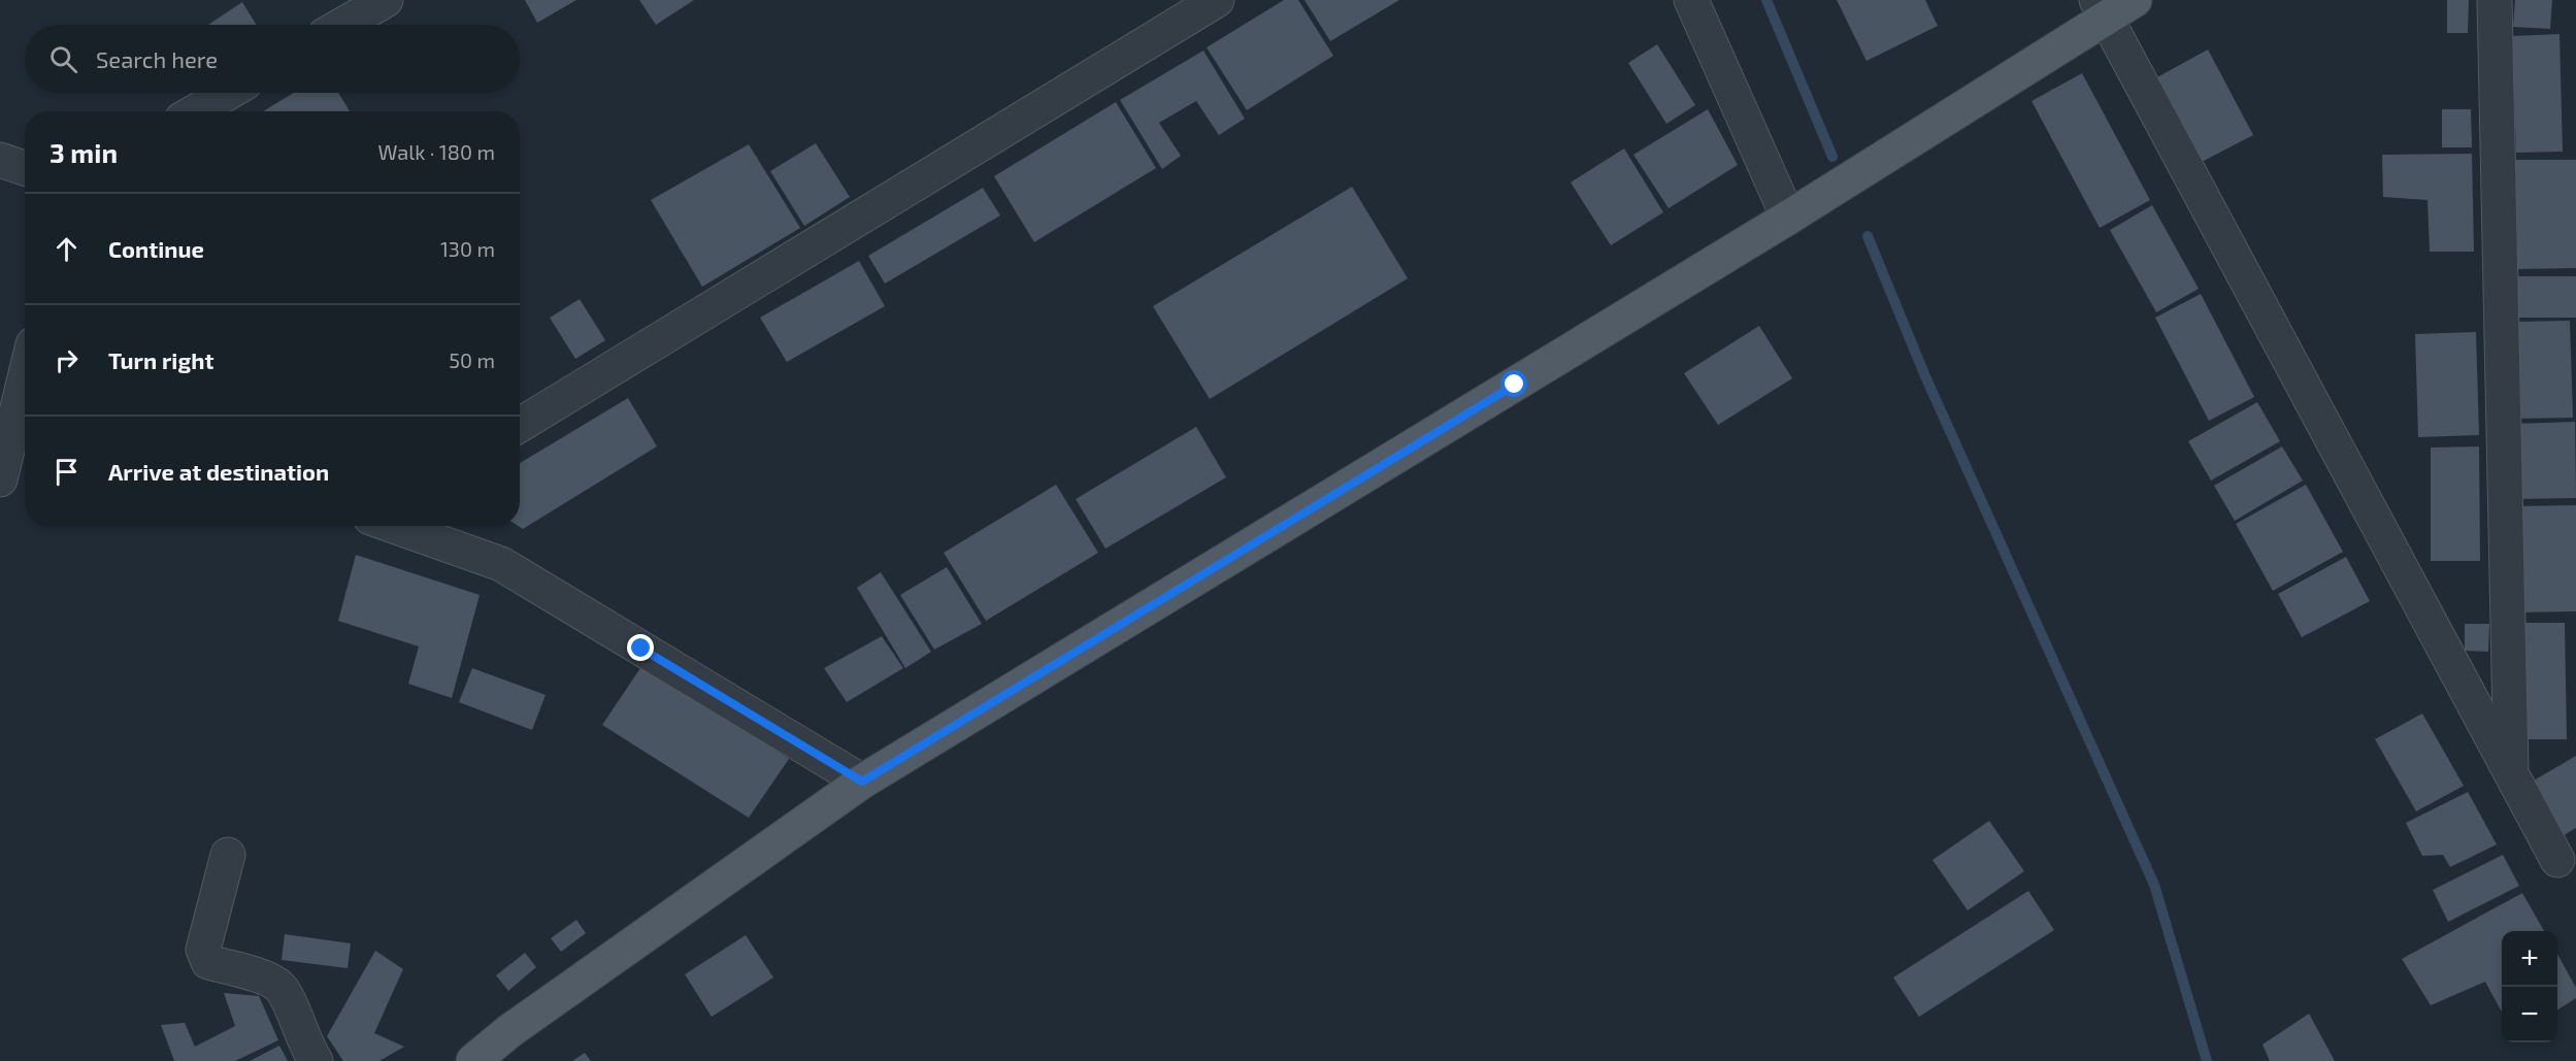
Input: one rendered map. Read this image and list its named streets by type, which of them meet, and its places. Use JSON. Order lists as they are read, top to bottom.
{
  "page": {
    "search": "Search here",
    "heading": ["3 min", "Walk · 180 m"],
    "list": [
      ["Continue", "130 m"],
      ["Turn right", "50 m"],
      "Arrive at destination"
    ],
    "map_buttons": ["+", "−"]
  }
}
